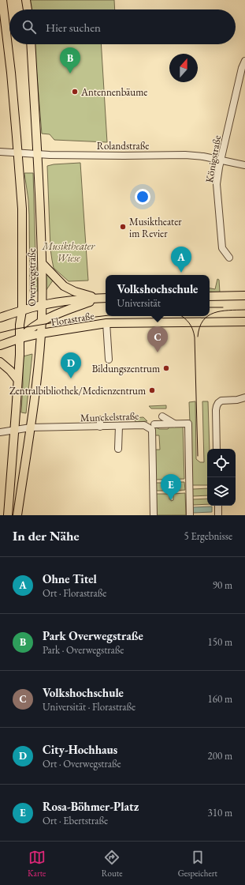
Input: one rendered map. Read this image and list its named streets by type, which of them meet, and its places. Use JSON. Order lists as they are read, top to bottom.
{
  "streets": {
    "main road": ["Overwegstraße", "Florastraße"],
    "street": ["Rolandstraße", "Königstraße", "Munckelstraße"]
  },
  "crossings": [
    ["Rolandstraße", "Königstraße"],
    ["Rolandstraße", "Overwegstraße"],
    ["Overwegstraße", "Florastraße"],
    ["Overwegstraße", "Munckelstraße"]
  ],
  "parks": ["Musiktheater Wiese"],
  "places": [
    "Antennenbäume",
    "Musiktheater im Revier",
    "Bildungszentrum",
    "Zentralbibliothek/Medienzentrum"
  ],
  "north": "top",
  "page": {
    "search": "Hier suchen",
    "pins": [
      "B",
      "A",
      "C",
      "D",
      "E"
    ],
    "popup": ["Volkshochschule", "Universität"],
    "heading": ["In der Nähe", "5 Ergebnisse"],
    "list": [
      {
        "mark": "A",
        "name": "Ohne Titel",
        "note": "Ort · Florastraße",
        "value": "90 m"
      },
      {
        "mark": "B",
        "name": "Park Overwegstraße",
        "note": "Park · Overwegstraße",
        "value": "150 m"
      },
      {
        "mark": "C",
        "name": "Volkshochschule",
        "note": "Universität · Florastraße",
        "value": "160 m"
      },
      {
        "mark": "D",
        "name": "City-Hochhaus",
        "note": "Ort · Overwegstraße",
        "value": "200 m"
      },
      {
        "mark": "E",
        "name": "Rosa-Böhmer-Platz",
        "note": "Ort · Ebertstraße",
        "value": "310 m"
      }
    ],
    "nav": ["Karte", "Route", "Gespeichert"]
  }
}
